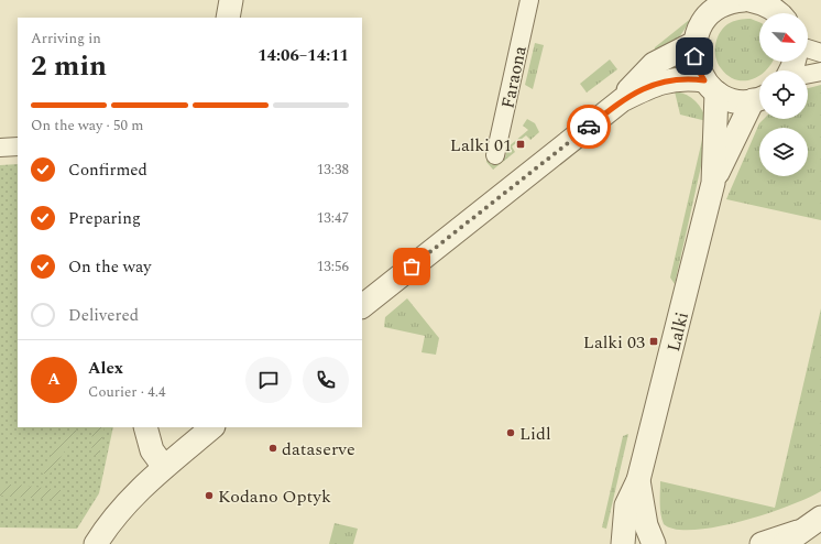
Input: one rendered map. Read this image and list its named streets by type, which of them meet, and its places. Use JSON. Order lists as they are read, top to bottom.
{
  "streets": {
    "street": ["Faraona", "Lalki"]
  },
  "places": {
    "transit": ["Lalki 01", "Lalki 03"],
    "other": ["Lidl", "dataserve", "Kodano Optyk"]
  },
  "north": "bottom right",
  "page": {
    "heading": ["2 min", "Arriving in", "14:06–14:11"],
    "panel": ["Alex", "Courier · 4.4"],
    "bar": "On the way · 50 m",
    "list": [
      ["Confirmed", "13:38"],
      ["Preparing", "13:47"],
      ["On the way", "13:56"],
      "Delivered"
    ],
    "round": "A"
  }
}
